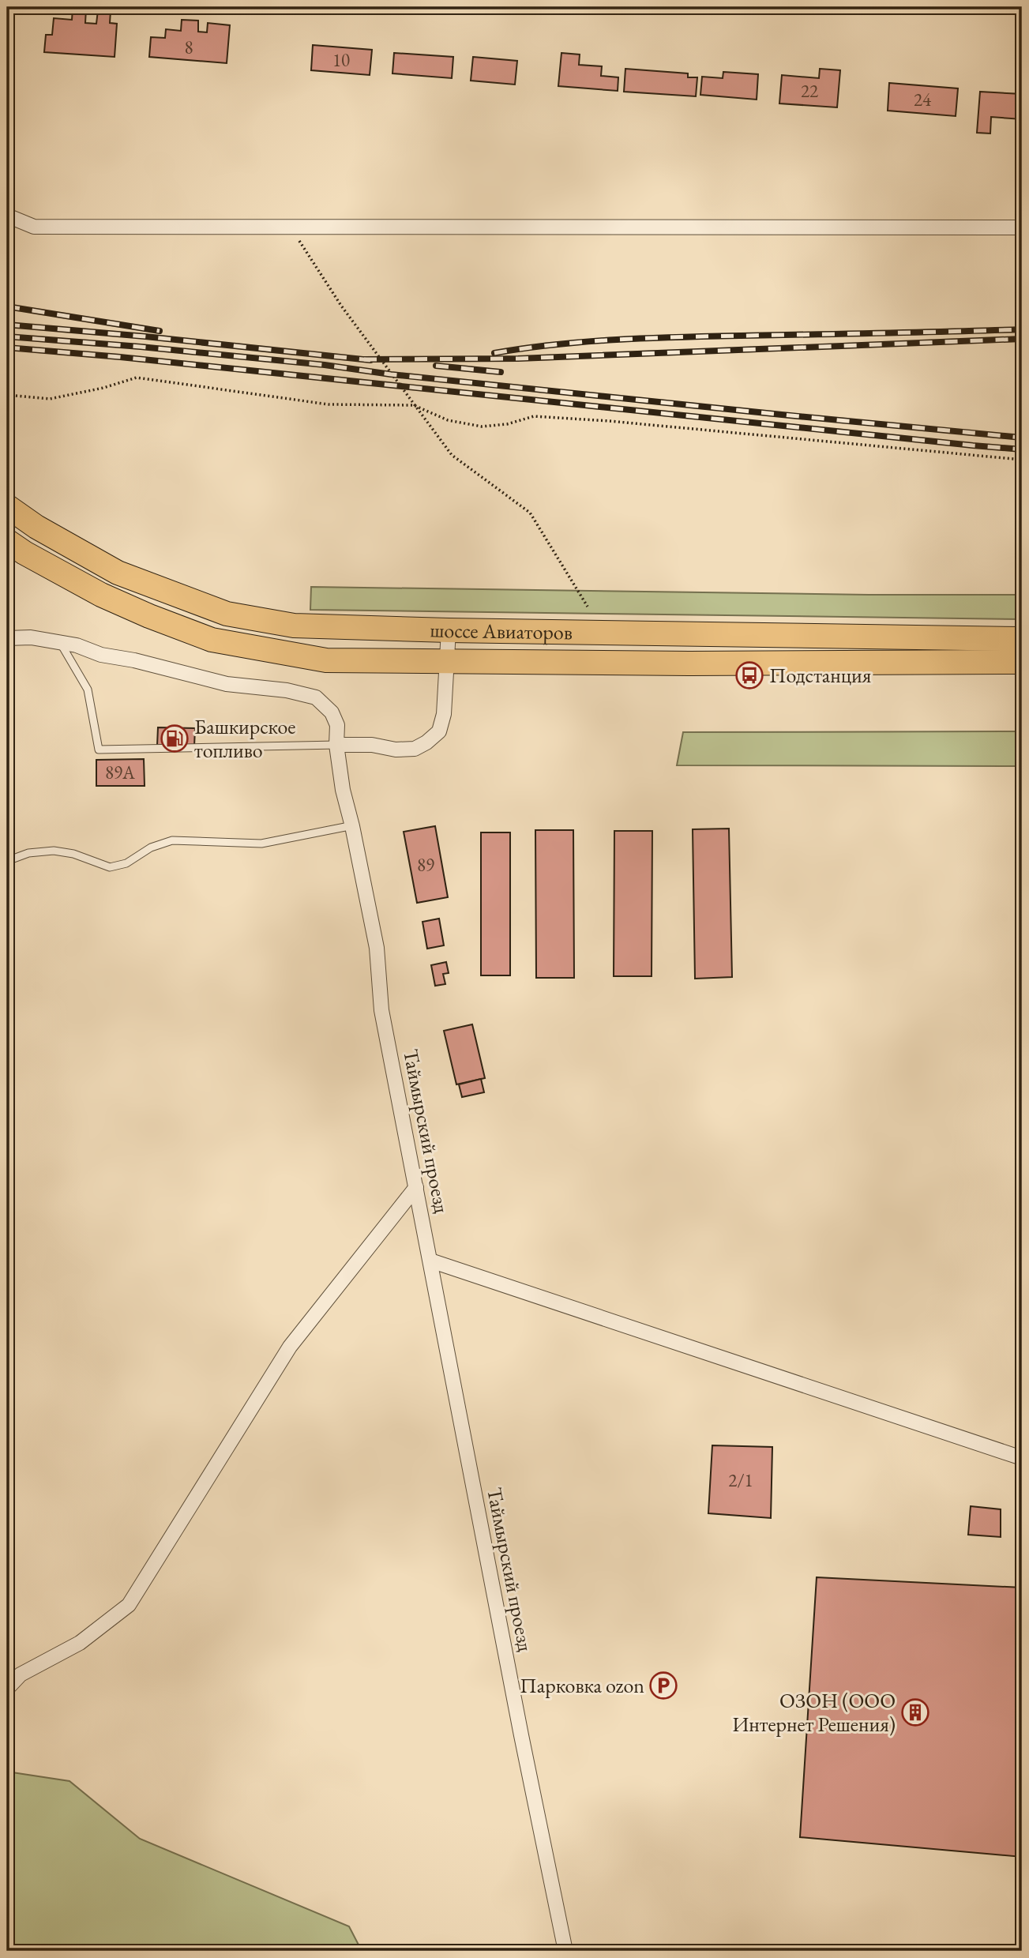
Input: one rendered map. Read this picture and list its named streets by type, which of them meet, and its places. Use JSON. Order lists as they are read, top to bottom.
{
  "streets": {
    "main road": ["шоссе Авиаторов"],
    "street": ["Таймырский проезд"]
  },
  "places": {
    "bus stop": ["Подстанция"],
    "fuel station": ["Башкирское топливо"],
    "parking": ["Парковка ozon"],
    "building": ["ОЗОН (ООО Интернет Решения)"]
  },
  "house_numbers": [
    "8",
    "10",
    "22",
    "24",
    "89А",
    "89",
    "2/1"
  ]
}
